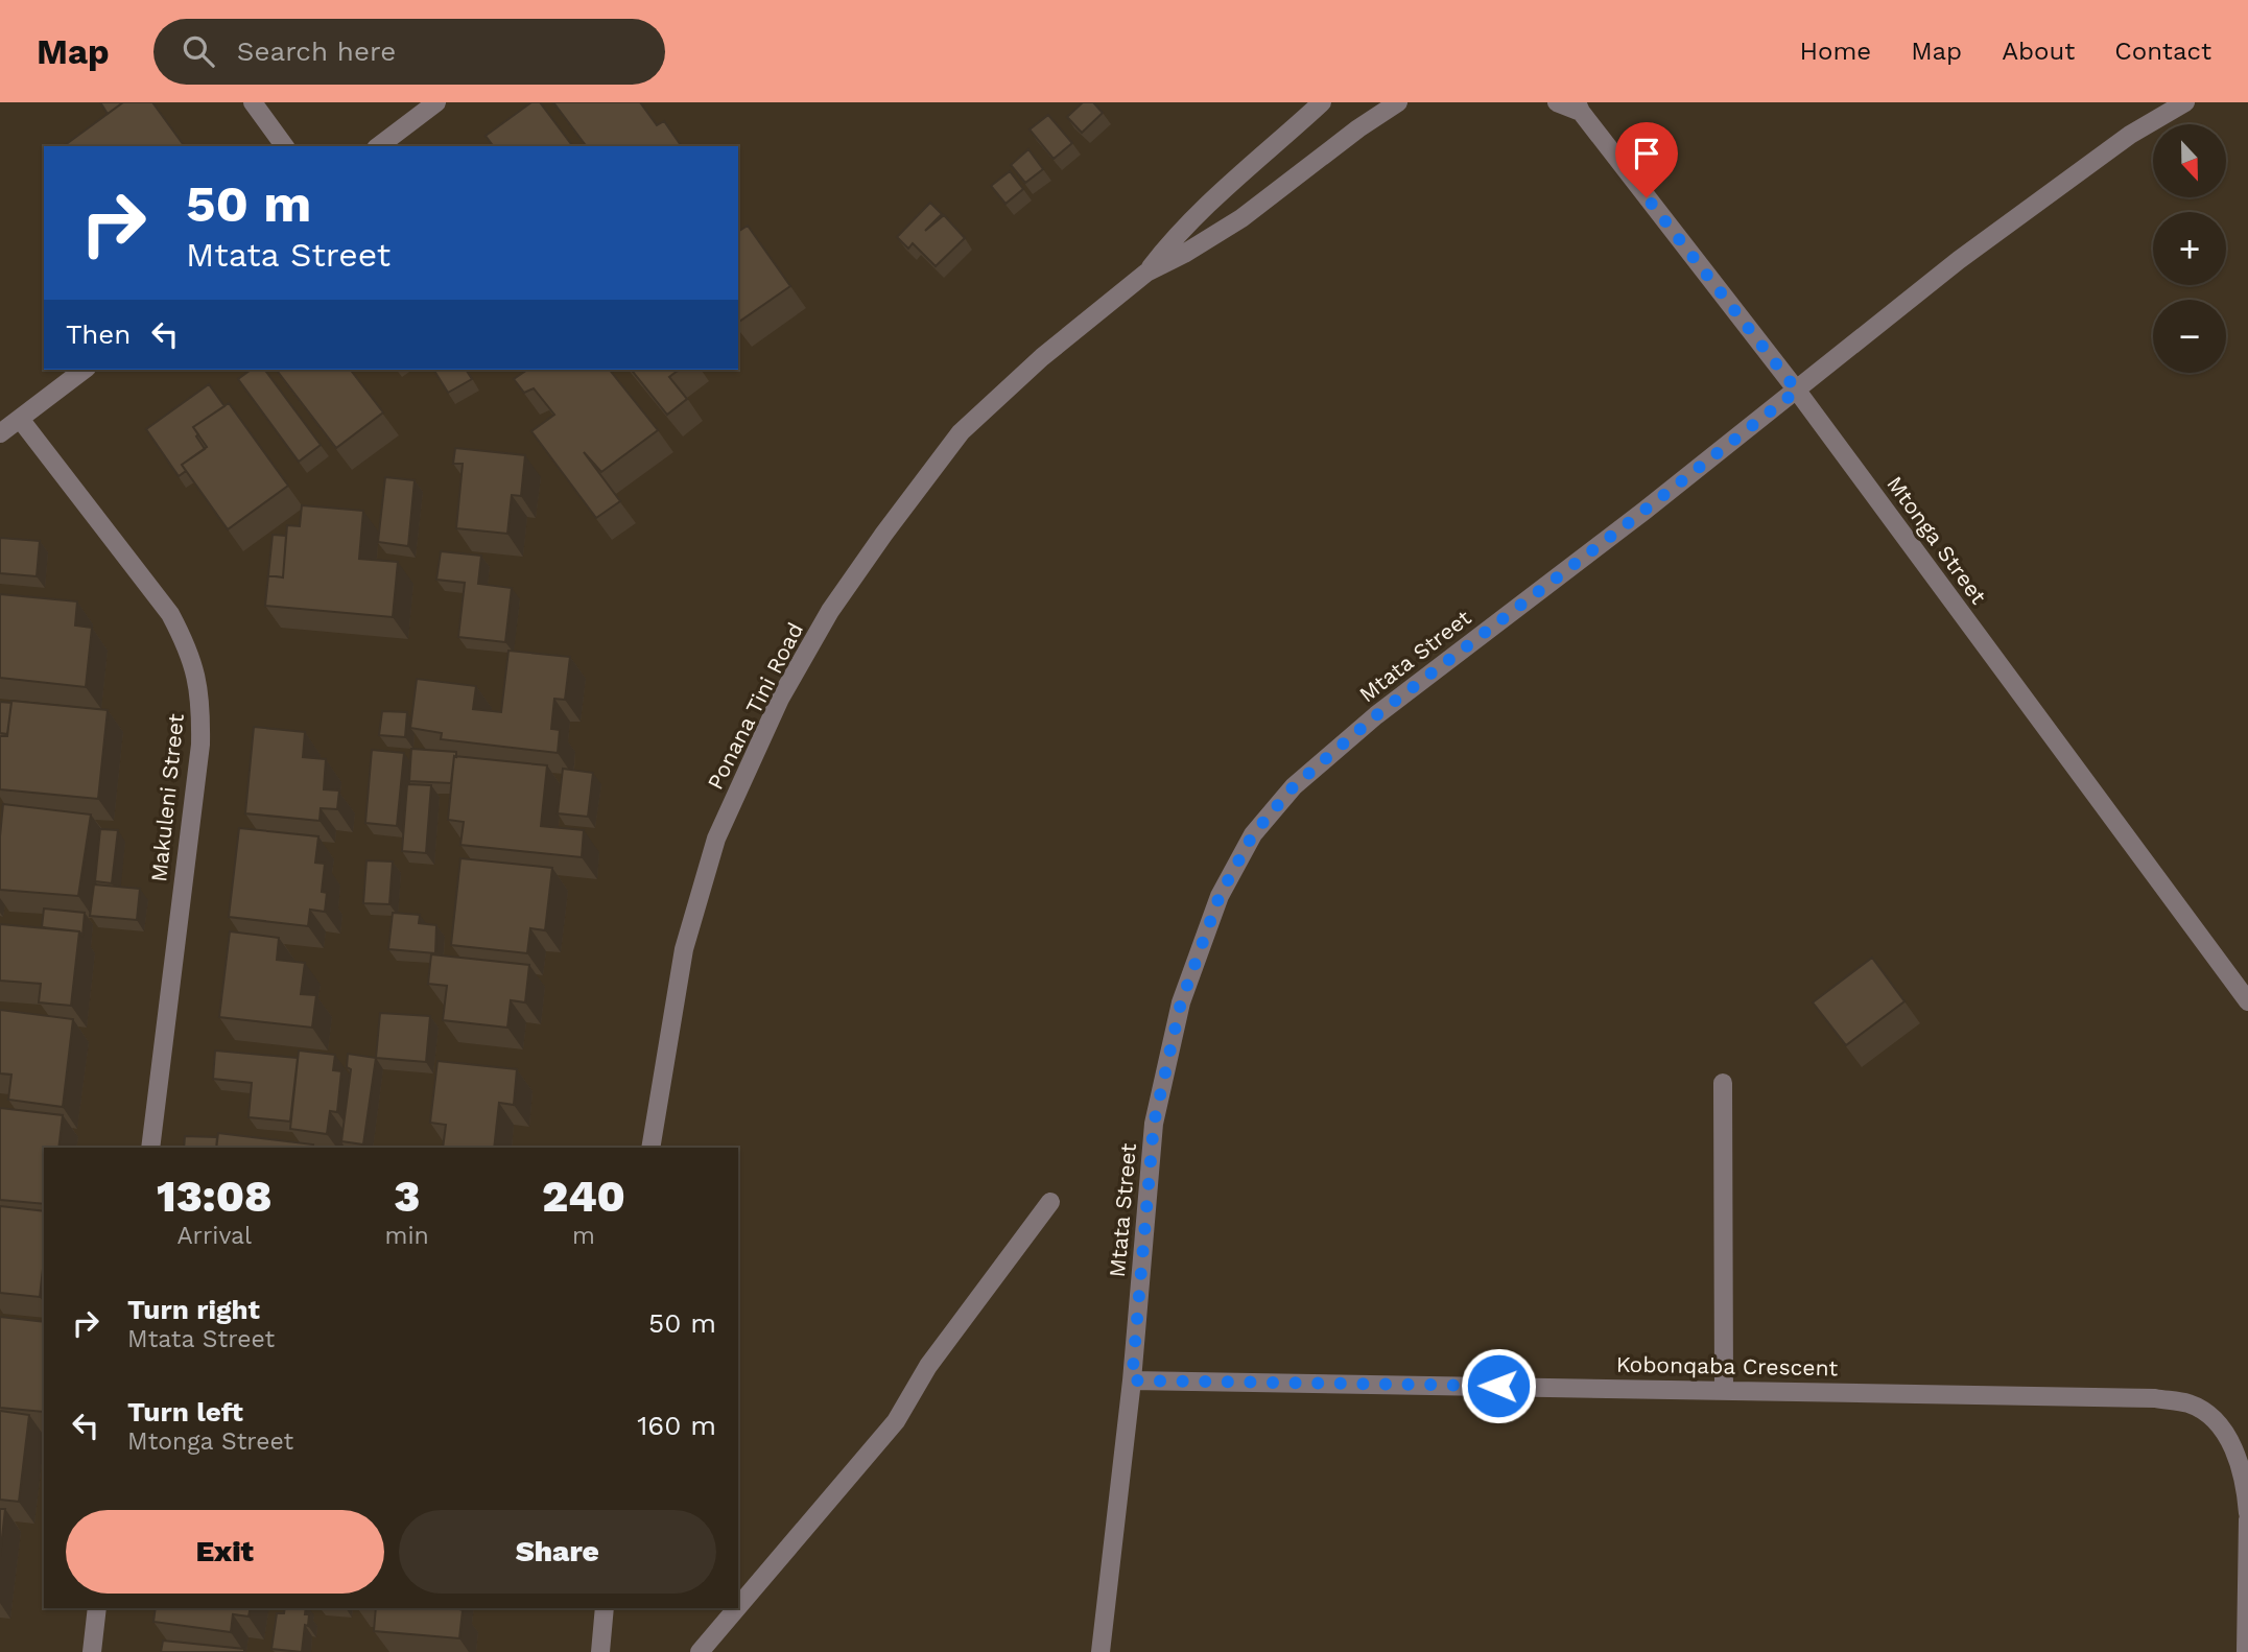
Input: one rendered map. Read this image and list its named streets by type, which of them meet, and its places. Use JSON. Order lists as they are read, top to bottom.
{
  "streets": {
    "street": [
      "Mtonga Street",
      "Mtata Street",
      "Ponana Tini Road",
      "Makuleni Street",
      "Kobonqaba Crescent"
    ]
  },
  "crossings": [
    ["Mtonga Street", "Mtata Street"],
    ["Mtata Street", "Kobonqaba Crescent"]
  ],
  "north": "bottom",
  "page": {
    "header": "Map",
    "search": "Search here",
    "nav": [
      "Home",
      "Map",
      "About",
      "Contact"
    ],
    "map_buttons": ["+", "−"],
    "turn": ["50 m", "Mtata Street"],
    "then": "Then",
    "eta": [
      "13:08",
      "Arrival",
      "3",
      "min",
      "240",
      "m"
    ],
    "list": [
      {
        "name": "Turn right",
        "note": "Mtata Street",
        "value": "50 m"
      },
      {
        "name": "Turn left",
        "note": "Mtonga Street",
        "value": "160 m"
      }
    ],
    "buttons": ["Exit", "Share"]
  }
}
